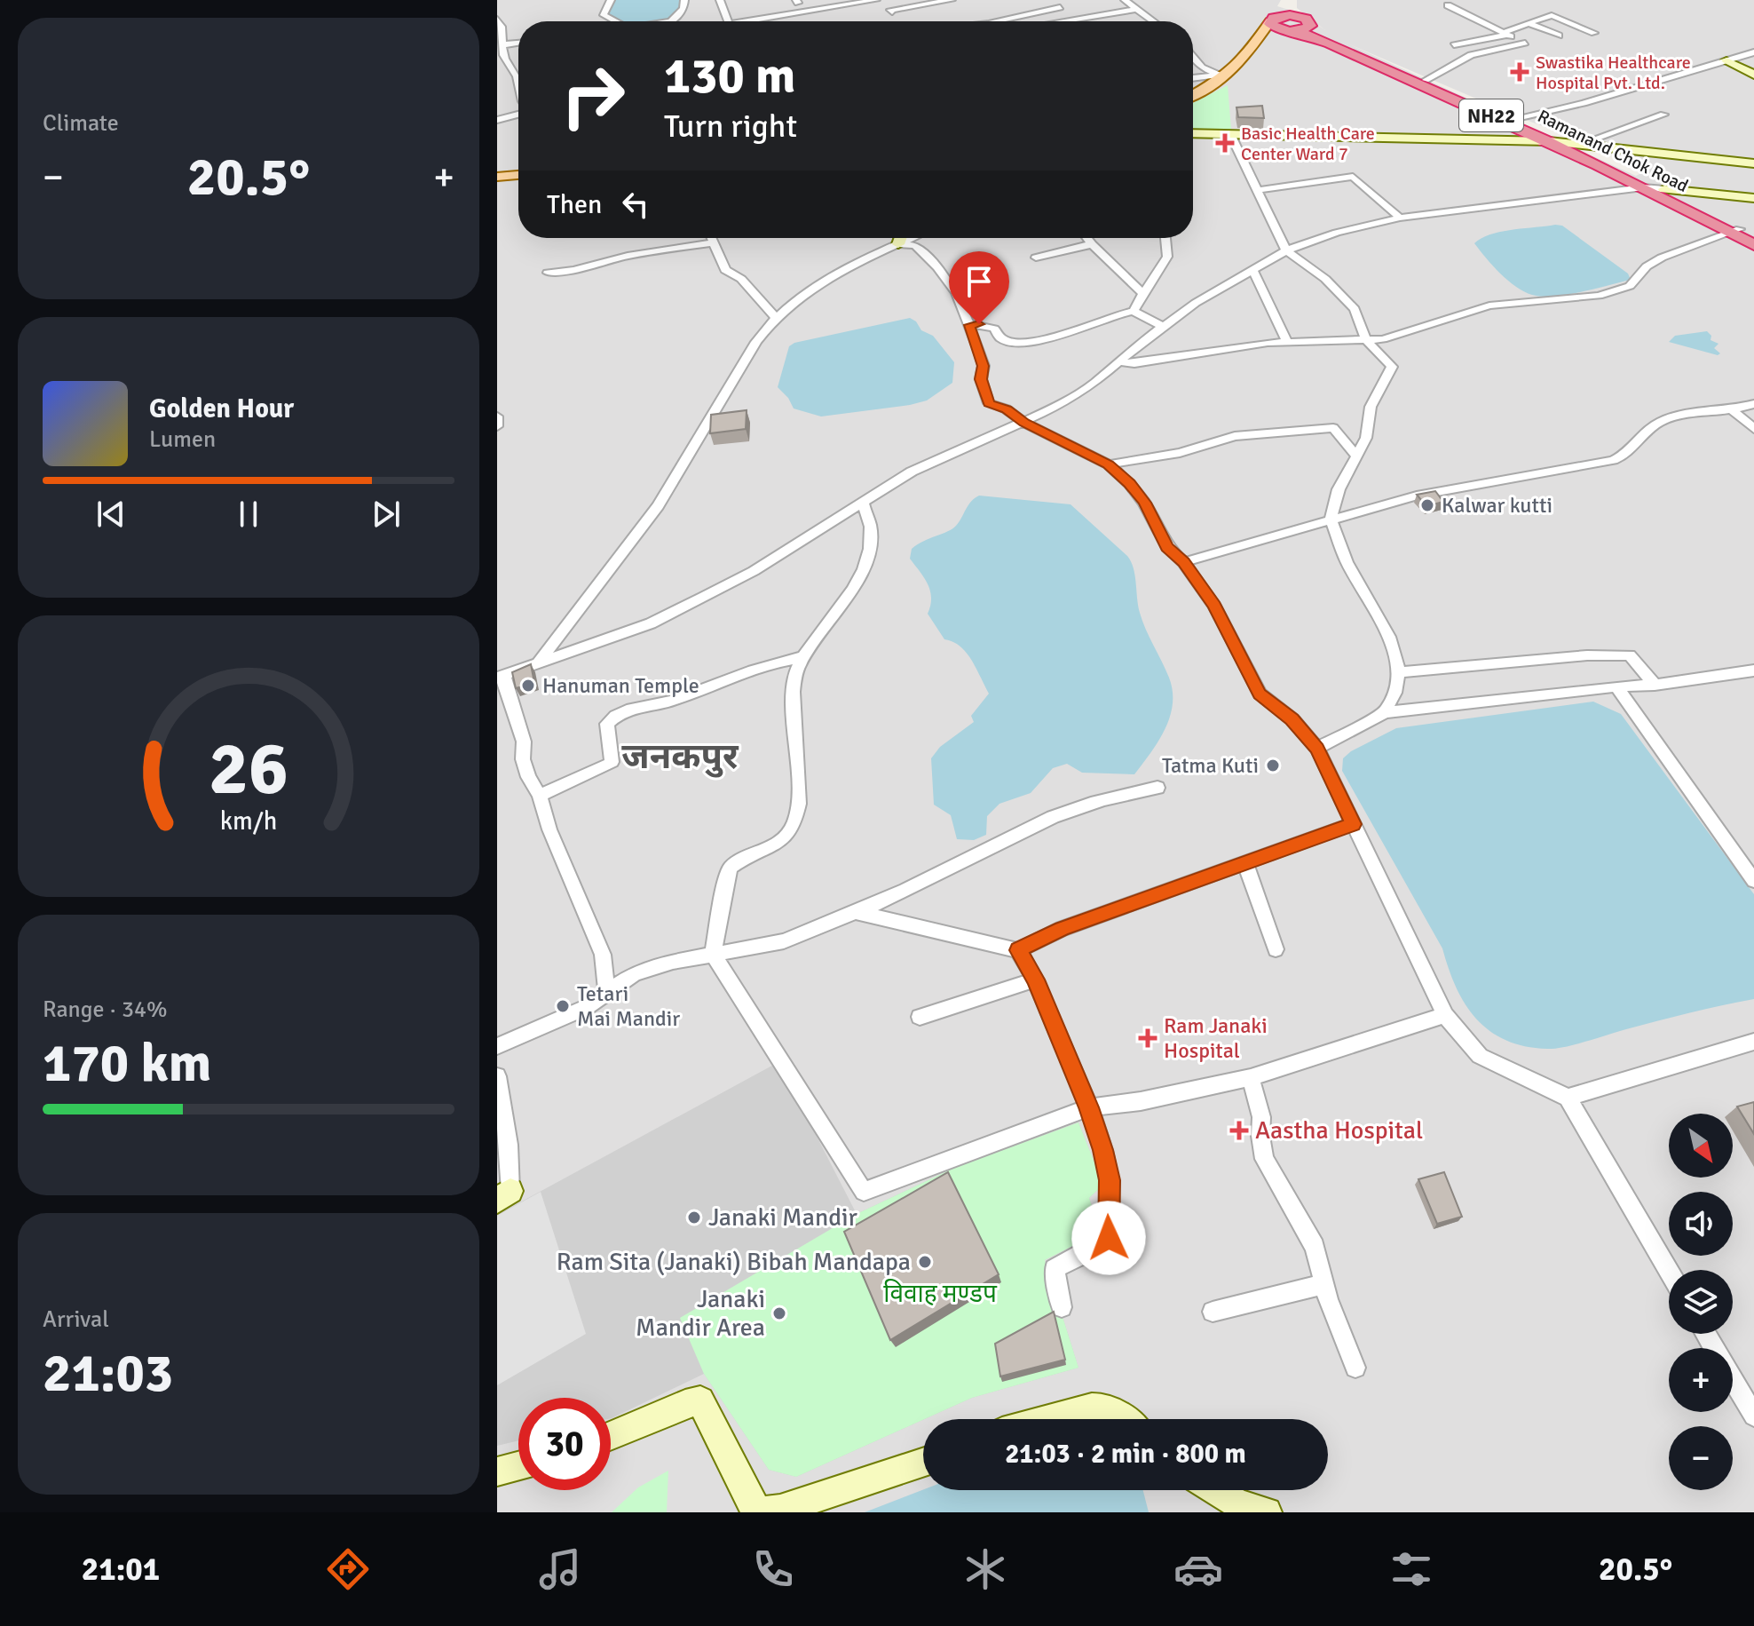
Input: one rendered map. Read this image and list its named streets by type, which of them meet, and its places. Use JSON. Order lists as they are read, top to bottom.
{
  "streets": {
    "highway": ["NH22", "Ramanand Chok Road"]
  },
  "crossings": [
    ["NH22", "Ramanand Chok Road"]
  ],
  "districts": ["जनकपुर"],
  "parks": ["विवाह मण्डप"],
  "places": {
    "health": [
      "Swastika Healthcare Hospital Pvt. Ltd.",
      "Basic Health Care Center Ward 7",
      "Ram Janaki Hospital",
      "Aastha Hospital"
    ],
    "other": [
      "Kalwar kutti",
      "Hanuman Temple",
      "Tatma Kuti",
      "Tetari Mai Mandir",
      "Janaki Mandir",
      "Ram Sita (Janaki) Bibah Mandapa",
      "Janaki Mandir Area"
    ]
  },
  "north": "bottom right",
  "page": {
    "tile": [
      "Climate",
      ["Range · 34%", "170 km"],
      ["Arrival", "21:03"]
    ],
    "turn": ["130 m", "Turn right"],
    "heat": ["−", "20.5°", "+"],
    "then": "Then",
    "song": ["Golden Hour", "Lumen"],
    "map_buttons": ["+", "−"],
    "limit": "30",
    "trip": "21:03 · 2 min · 800 m",
    "tabs": ["21:01", "20.5°"],
    "gauge": ["26", "km/h"]
  }
}
